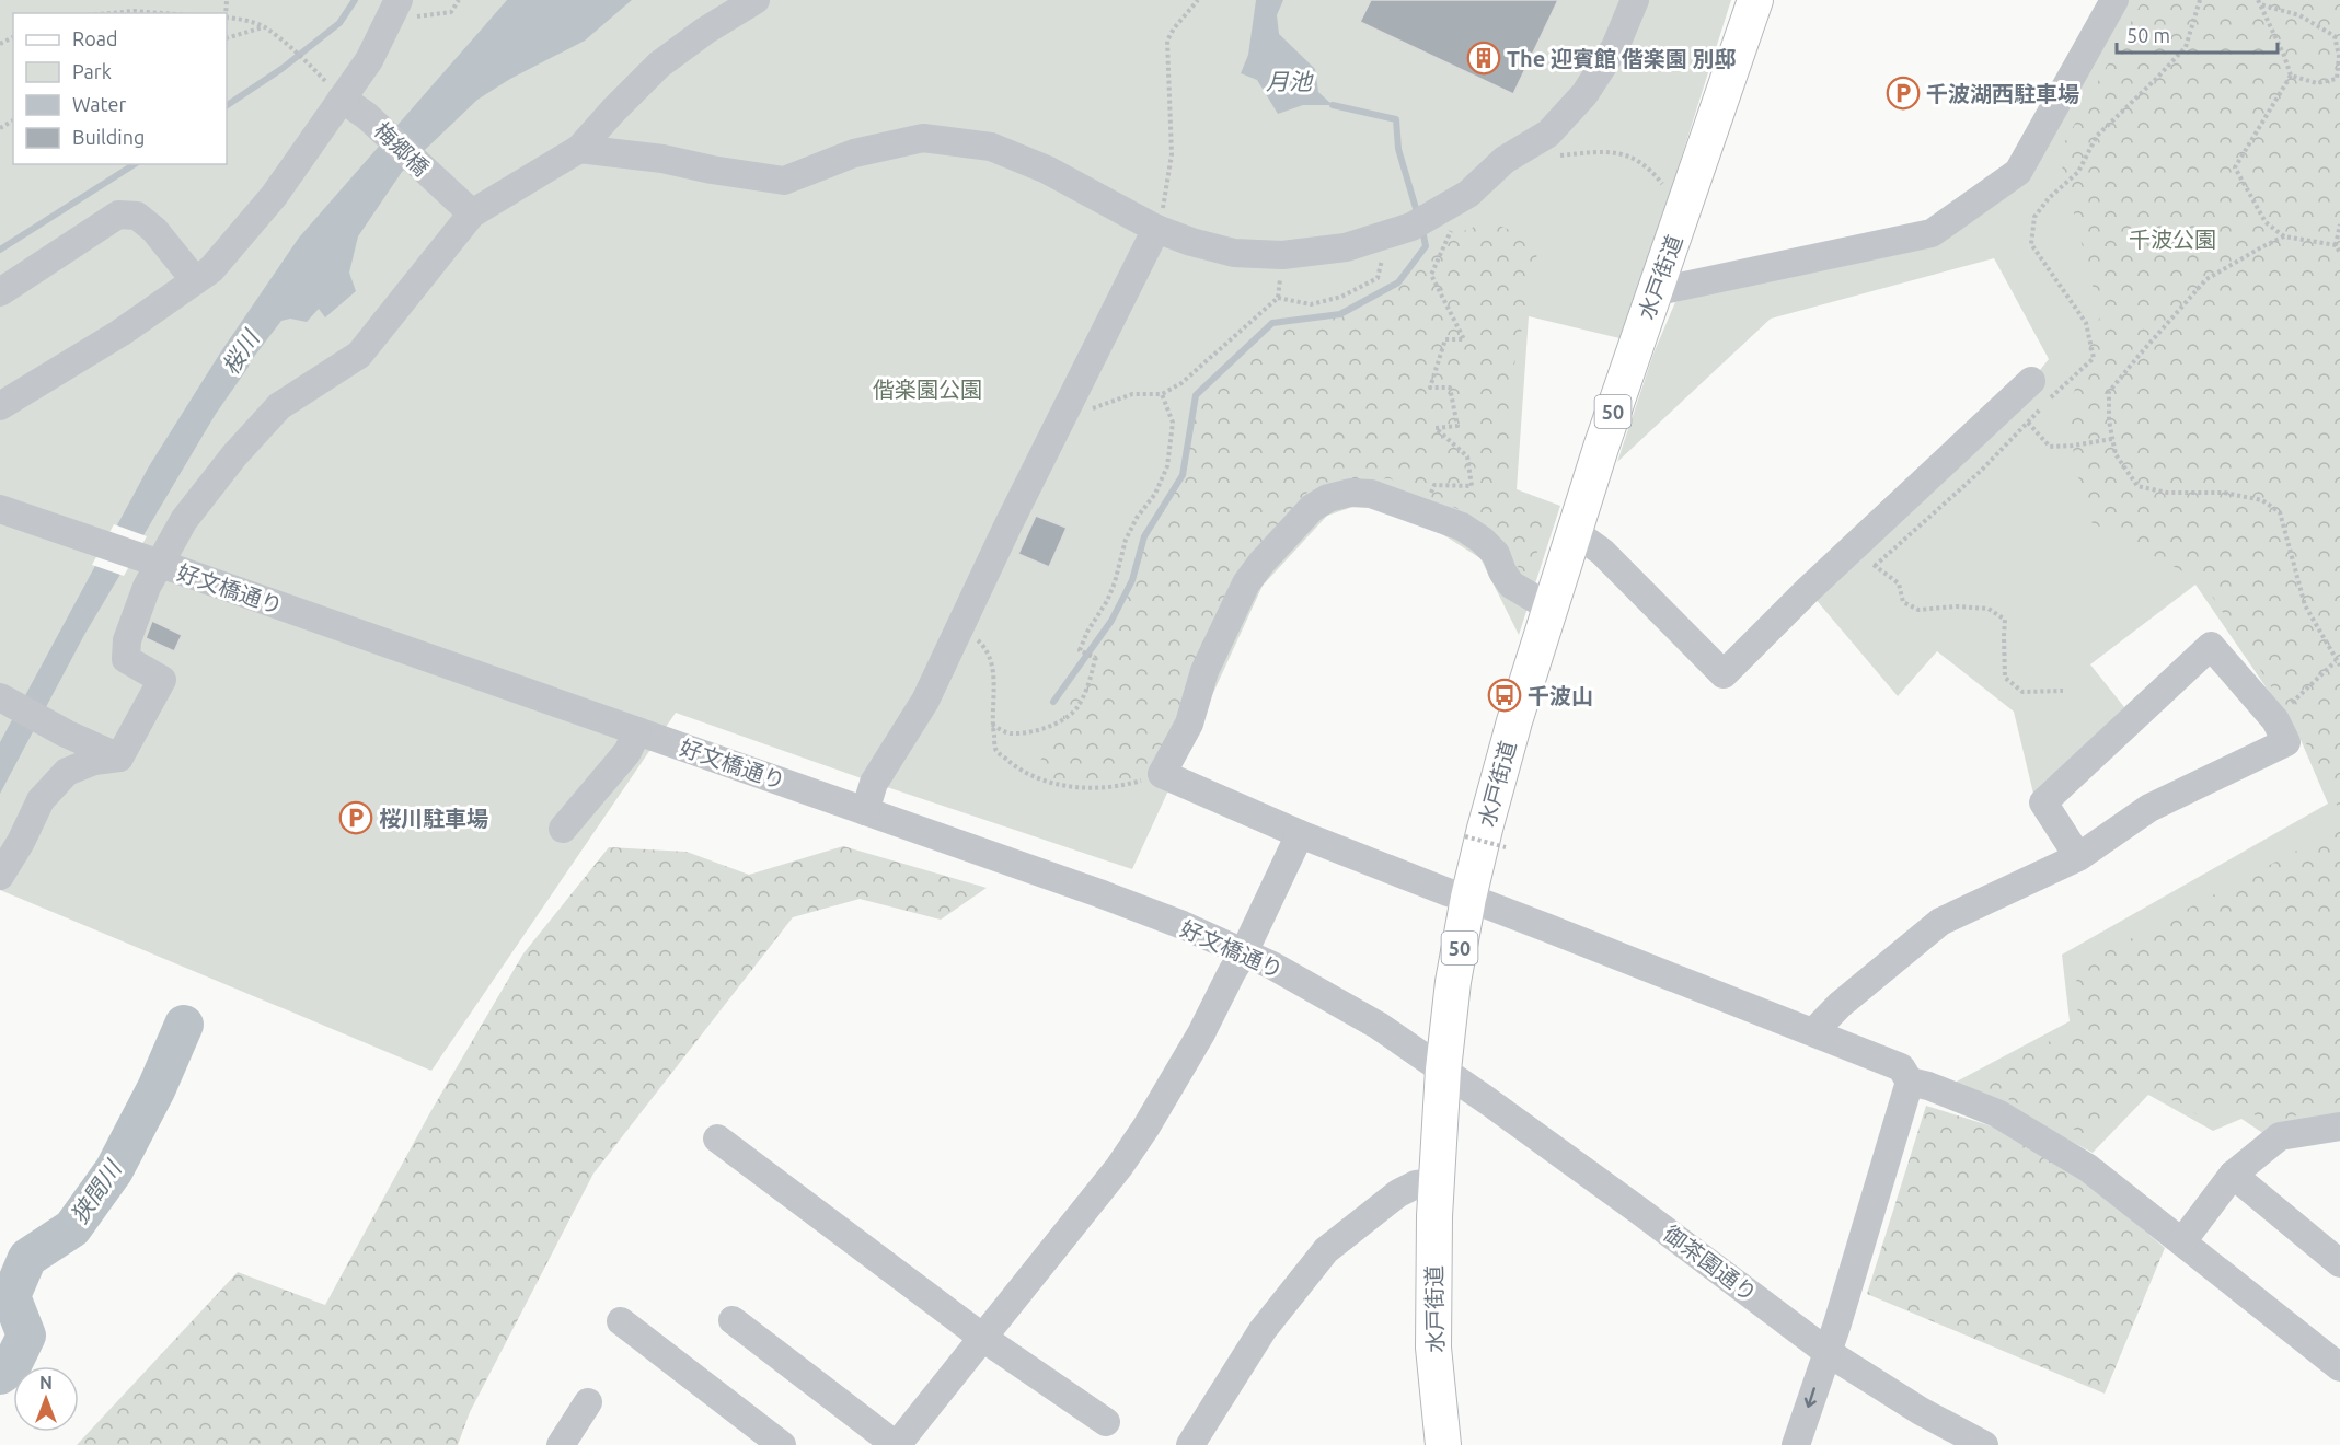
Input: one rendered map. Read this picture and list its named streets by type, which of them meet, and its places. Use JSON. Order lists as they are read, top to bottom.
{
  "streets": {
    "main road": ["水戸街道", "50"],
    "street": ["梅郷橋", "好文橋通り", "御茶園通り"]
  },
  "crossings": [
    ["水戸街道", "好文橋通り"],
    ["水戸街道", "御茶園通り"],
    ["好文橋通り", "御茶園通り"]
  ],
  "water": ["月池", "桜川", "狭間川"],
  "parks": ["千波公園", "偕楽園公園"],
  "places": {
    "building": ["The 迎賓館 偕楽園 別邸"],
    "parking": ["千波湖西駐車場", "桜川駐車場"],
    "bus stop": ["千波山"]
  },
  "legend": [
    "Road",
    "Park",
    "Water",
    "Building"
  ],
  "scale_bar": "50 m",
  "north": "top"
}
